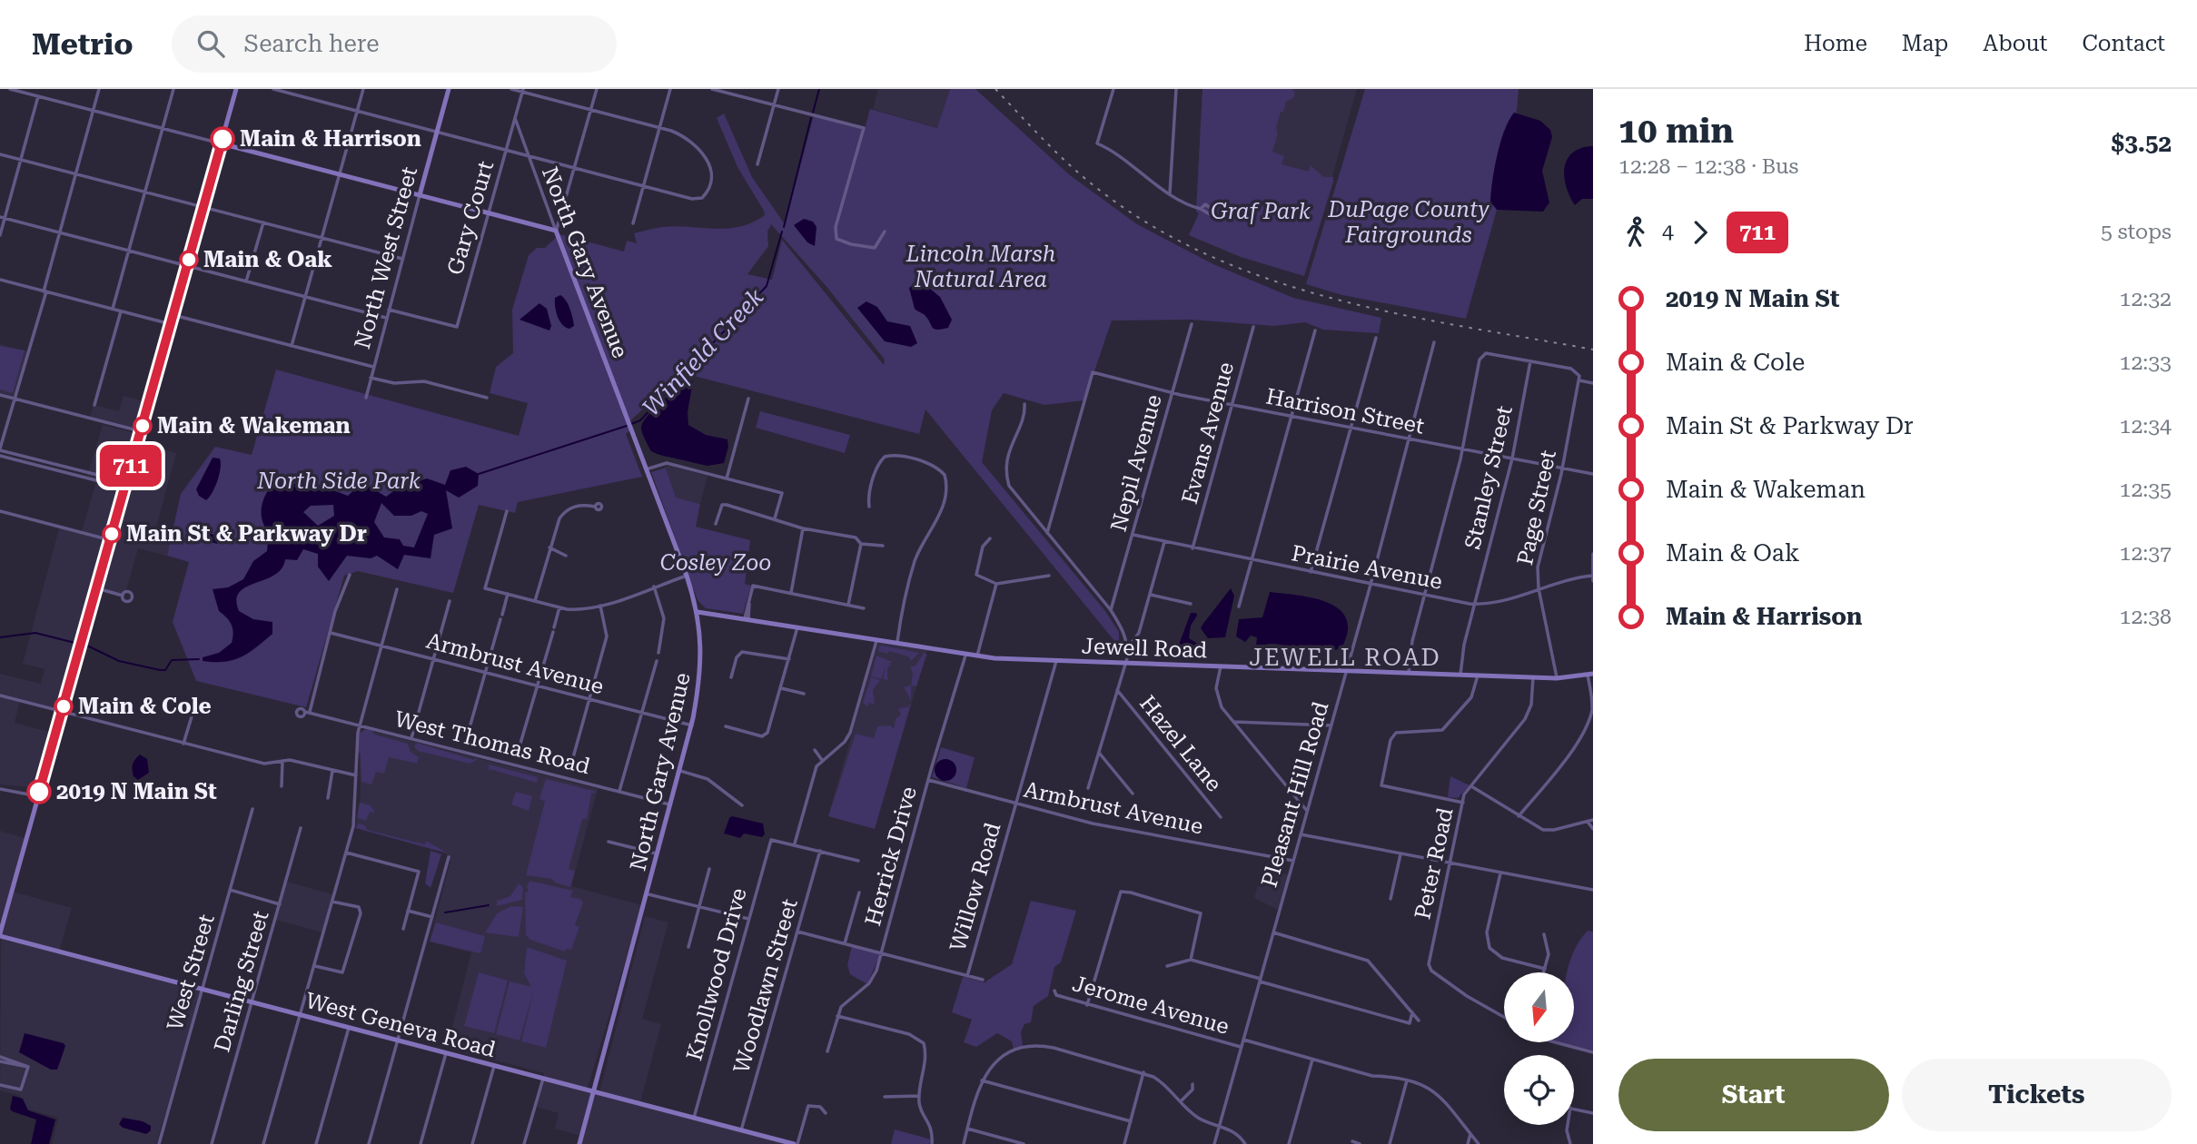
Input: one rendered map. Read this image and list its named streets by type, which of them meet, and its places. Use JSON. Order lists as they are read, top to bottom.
{
  "streets": {
    "street": [
      "Gary Court",
      "North West Street",
      "North Gary Avenue",
      "Harrison Street",
      "Evans Avenue",
      "Nepil Avenue",
      "Stanley Street",
      "Page Street",
      "Prairie Avenue",
      "Jewell Road",
      "Armbrust Avenue",
      "West Thomas Road",
      "Hazel Lane",
      "Pleasant Hill Road",
      "Herrick Drive",
      "Peter Road",
      "Willow Road",
      "West Street",
      "Knollwood Drive",
      "Darling Street",
      "Woodlawn Street",
      "Jerome Avenue",
      "West Geneva Road"
    ]
  },
  "crossings": [
    ["Gary Court", "North West Street"],
    ["Gary Court", "North Gary Avenue"],
    ["North Gary Avenue", "Jewell Road"],
    ["North Gary Avenue", "Armbrust Avenue"],
    ["North Gary Avenue", "West Thomas Road"],
    ["North Gary Avenue", "West Geneva Road"],
    ["Harrison Street", "Evans Avenue"],
    ["Harrison Street", "Nepil Avenue"],
    ["Harrison Street", "Stanley Street"],
    ["Harrison Street", "Page Street"],
    ["Harrison Street", "Pleasant Hill Road"],
    ["Evans Avenue", "Prairie Avenue"],
    ["Nepil Avenue", "Prairie Avenue"],
    ["Stanley Street", "Prairie Avenue"],
    ["Stanley Street", "Jewell Road"],
    ["Page Street", "Prairie Avenue"],
    ["Page Street", "Jewell Road"],
    ["Prairie Avenue", "Pleasant Hill Road"],
    ["Jewell Road", "Pleasant Hill Road"],
    ["Jewell Road", "Herrick Drive"],
    ["Jewell Road", "Peter Road"],
    ["Jewell Road", "Willow Road"],
    ["Armbrust Avenue", "West Thomas Road"],
    ["Armbrust Avenue", "Pleasant Hill Road"],
    ["Armbrust Avenue", "Herrick Drive"],
    ["Armbrust Avenue", "Willow Road"],
    ["Pleasant Hill Road", "Jerome Avenue"],
    ["West Street", "West Geneva Road"],
    ["Knollwood Drive", "West Geneva Road"],
    ["Darling Street", "West Geneva Road"],
    ["Woodlawn Street", "West Geneva Road"]
  ],
  "districts": ["JEWELL ROAD"],
  "water": ["Winfield Creek"],
  "parks": [
    "DuPage County Fairgrounds",
    "Graf Park",
    "Lincoln Marsh Natural Area",
    "North Side Park",
    "Cosley Zoo"
  ],
  "places": [
    "Main & Harrison",
    "Main & Oak",
    "Main & Wakeman",
    "Main St & Parkway Dr",
    "Main & Cole",
    "2019 N Main St"
  ],
  "lines": ["bus line 711"],
  "north": "bottom",
  "page": {
    "header": "Metrio",
    "search": "Search here",
    "nav": [
      "Home",
      "Map",
      "About",
      "Contact"
    ],
    "on_map": "711",
    "heading": ["10 min", "12:28 – 12:38 · Bus", "$3.52"],
    "legs": ["4", "711", "5 stops"],
    "list": [
      {
        "name": "2019 N Main St",
        "value": "12:32"
      },
      {
        "name": "Main & Cole",
        "value": "12:33"
      },
      {
        "name": "Main St & Parkway Dr",
        "value": "12:34"
      },
      {
        "name": "Main & Wakeman",
        "value": "12:35"
      },
      {
        "name": "Main & Oak",
        "value": "12:37"
      },
      {
        "name": "Main & Harrison",
        "value": "12:38"
      }
    ],
    "buttons": ["Start", "Tickets"]
  }
}
